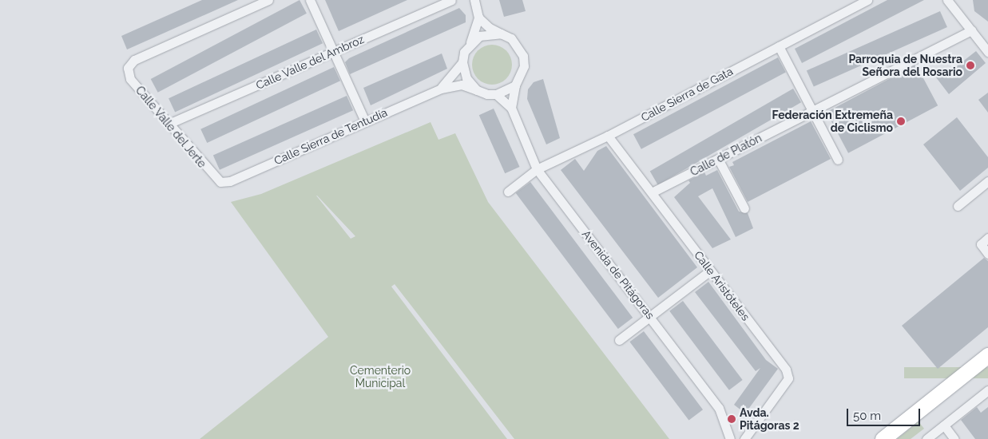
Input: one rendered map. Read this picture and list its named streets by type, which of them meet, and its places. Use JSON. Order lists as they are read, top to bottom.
{
  "streets": {
    "street": [
      "Calle Valle del Ambroz",
      "Calle Sierra de Gata",
      "Calle Valle del Jerte",
      "Calle Sierra de Tentudía",
      "Calle de Platón",
      "Avenida de Pitágoras",
      "Calle Aristóteles"
    ]
  },
  "crossings": [
    ["Calle Valle del Ambroz", "Calle Valle del Jerte"],
    ["Calle Sierra de Gata", "Avenida de Pitágoras"],
    ["Calle Sierra de Gata", "Calle Aristóteles"],
    ["Calle Valle del Jerte", "Calle Sierra de Tentudía"],
    ["Calle Sierra de Tentudía", "Avenida de Pitágoras"],
    ["Calle de Platón", "Calle Aristóteles"]
  ],
  "parks": ["Cementerio Municipal"],
  "places": ["Parroquia de Nuestra Señora del Rosario", "Federación Extremeña de Ciclismo", "Avda. Pitágoras 2"],
  "scale_bar": "50 m"
}
